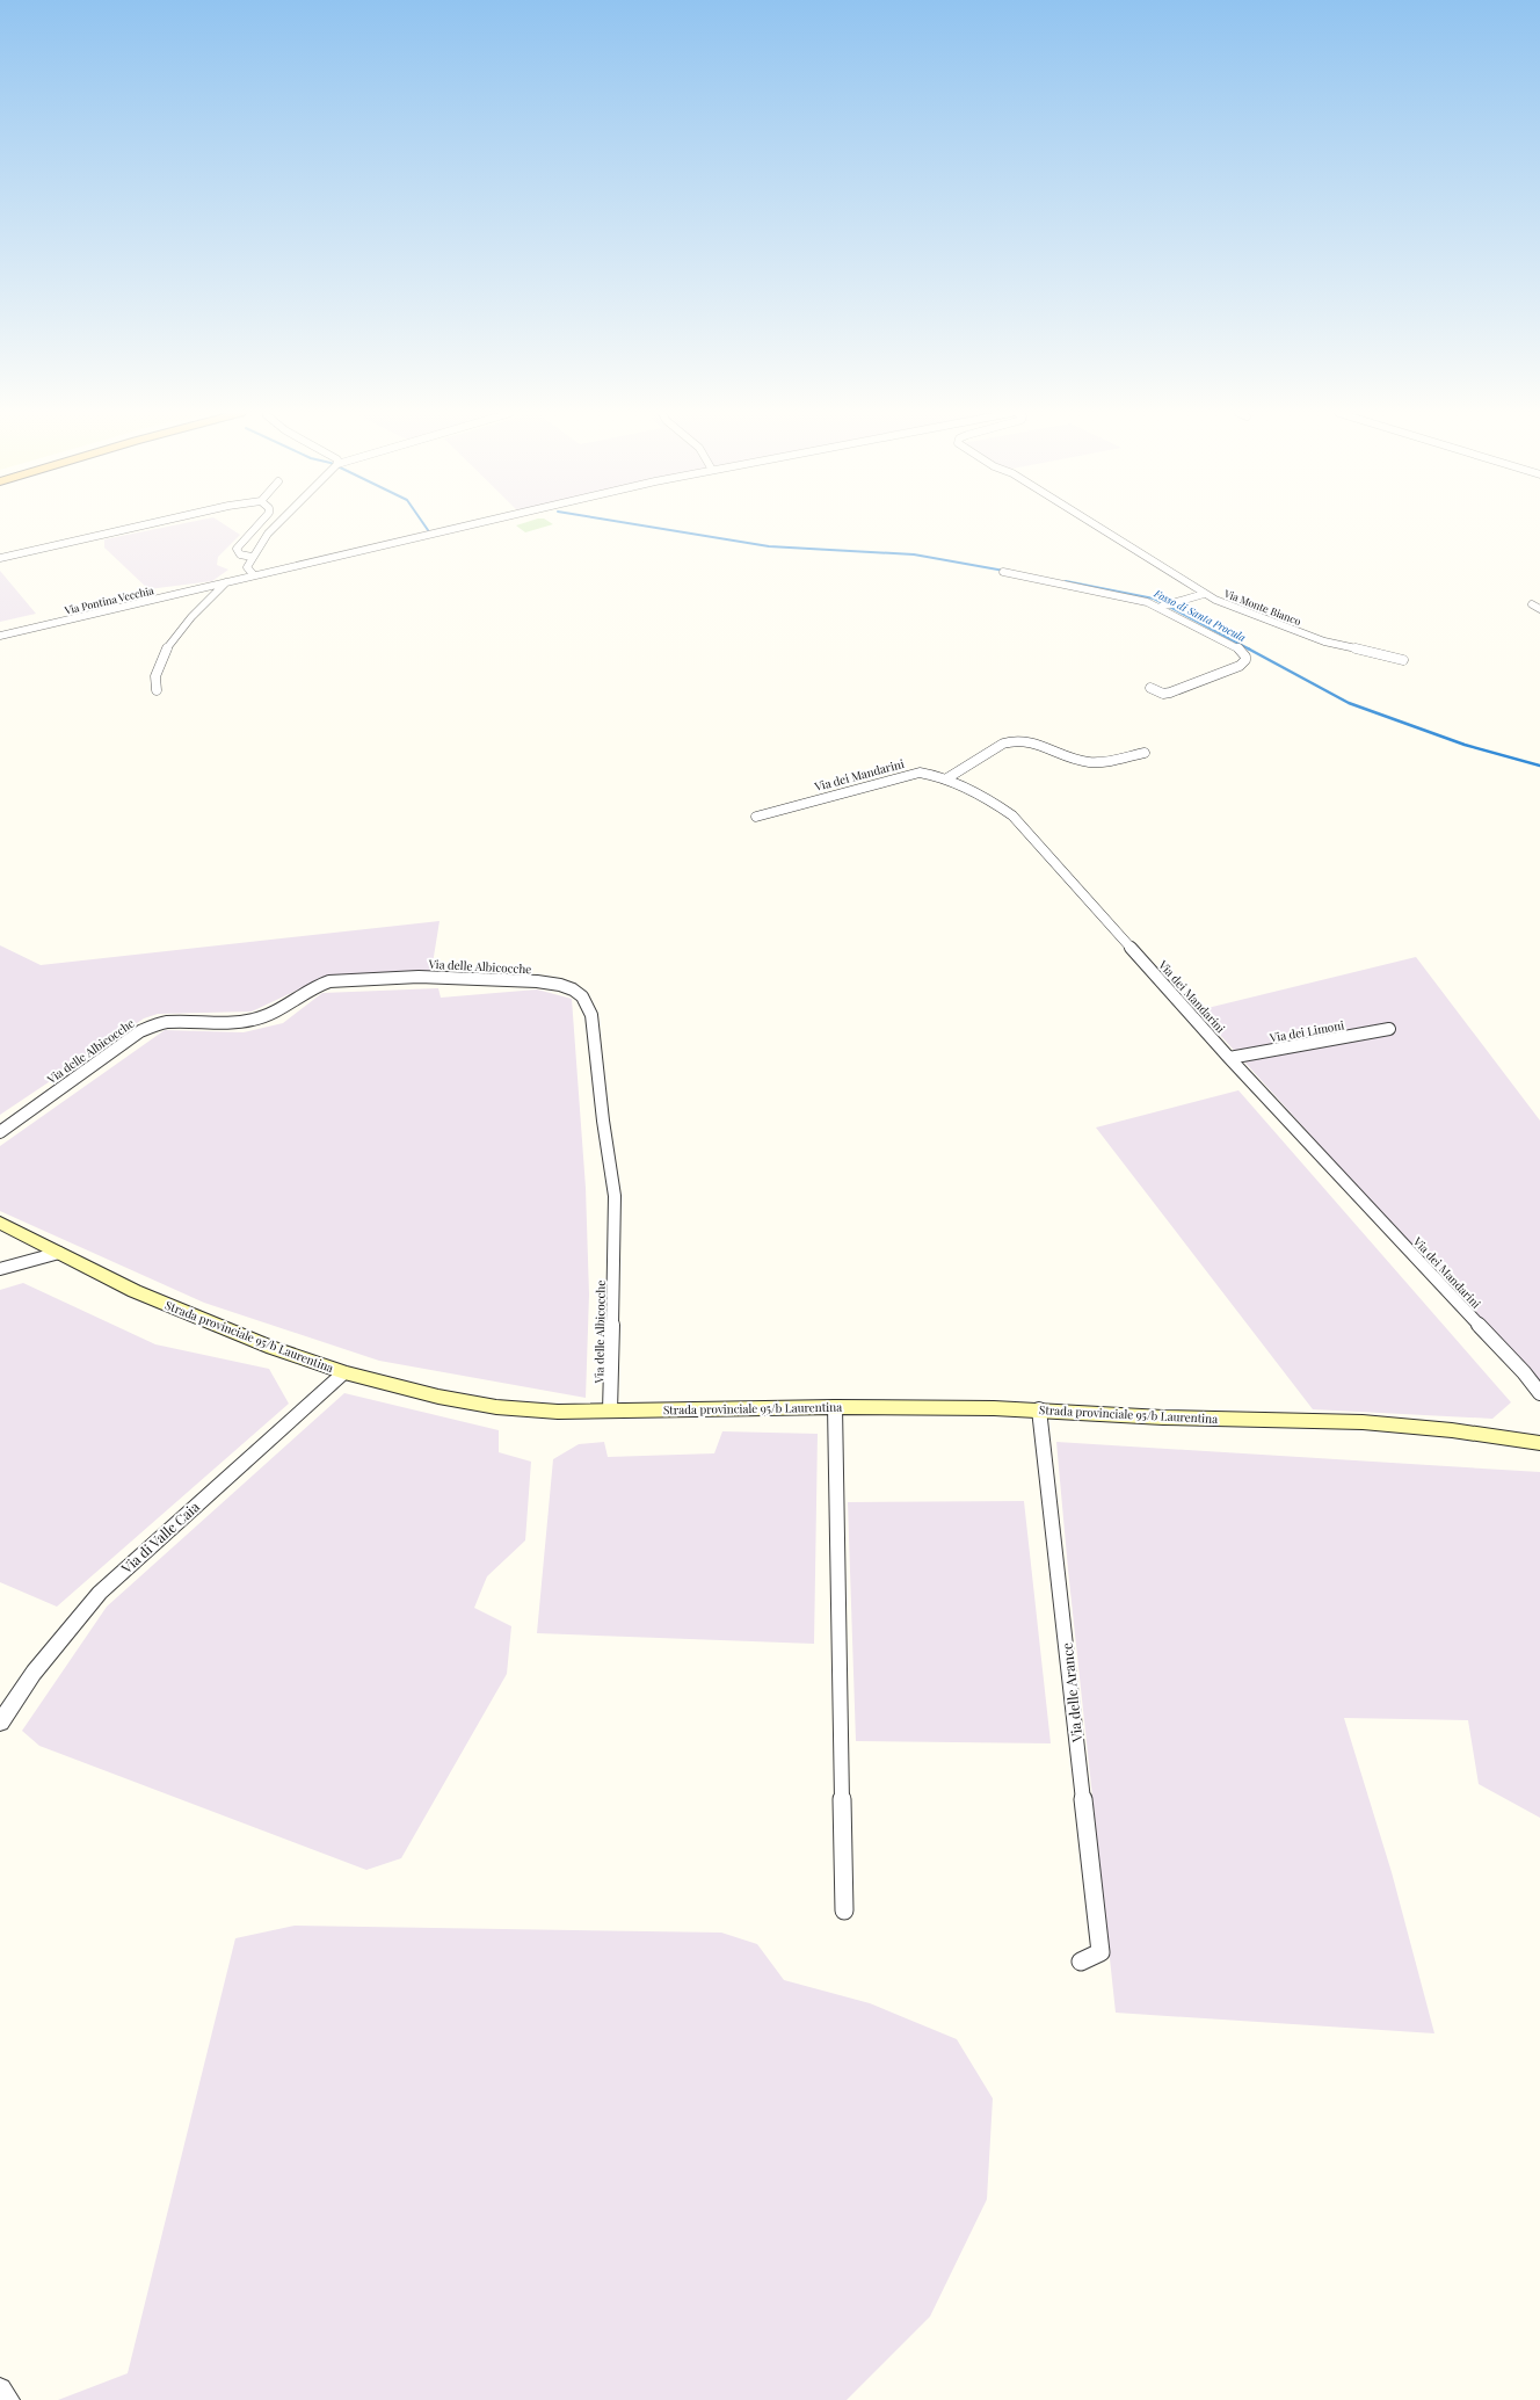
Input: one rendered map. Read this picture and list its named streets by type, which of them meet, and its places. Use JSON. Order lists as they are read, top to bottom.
{
  "streets": {
    "main road": ["Strada provinciale 95/b Laurentina"],
    "street": [
      "Via Pontina Vecchia",
      "Via Monte Bianco",
      "Via dei Mandarini",
      "Via delle Albicocche",
      "Via dei Limoni",
      "Via di Valle Caia",
      "Via delle Arance"
    ]
  },
  "crossings": [
    ["Via dei Mandarini", "Via dei Limoni"],
    ["Via delle Albicocche", "Strada provinciale 95/b Laurentina"],
    ["Strada provinciale 95/b Laurentina", "Via di Valle Caia"],
    ["Strada provinciale 95/b Laurentina", "Via delle Arance"]
  ],
  "water": ["Fosso di Santa Procula"]
}
